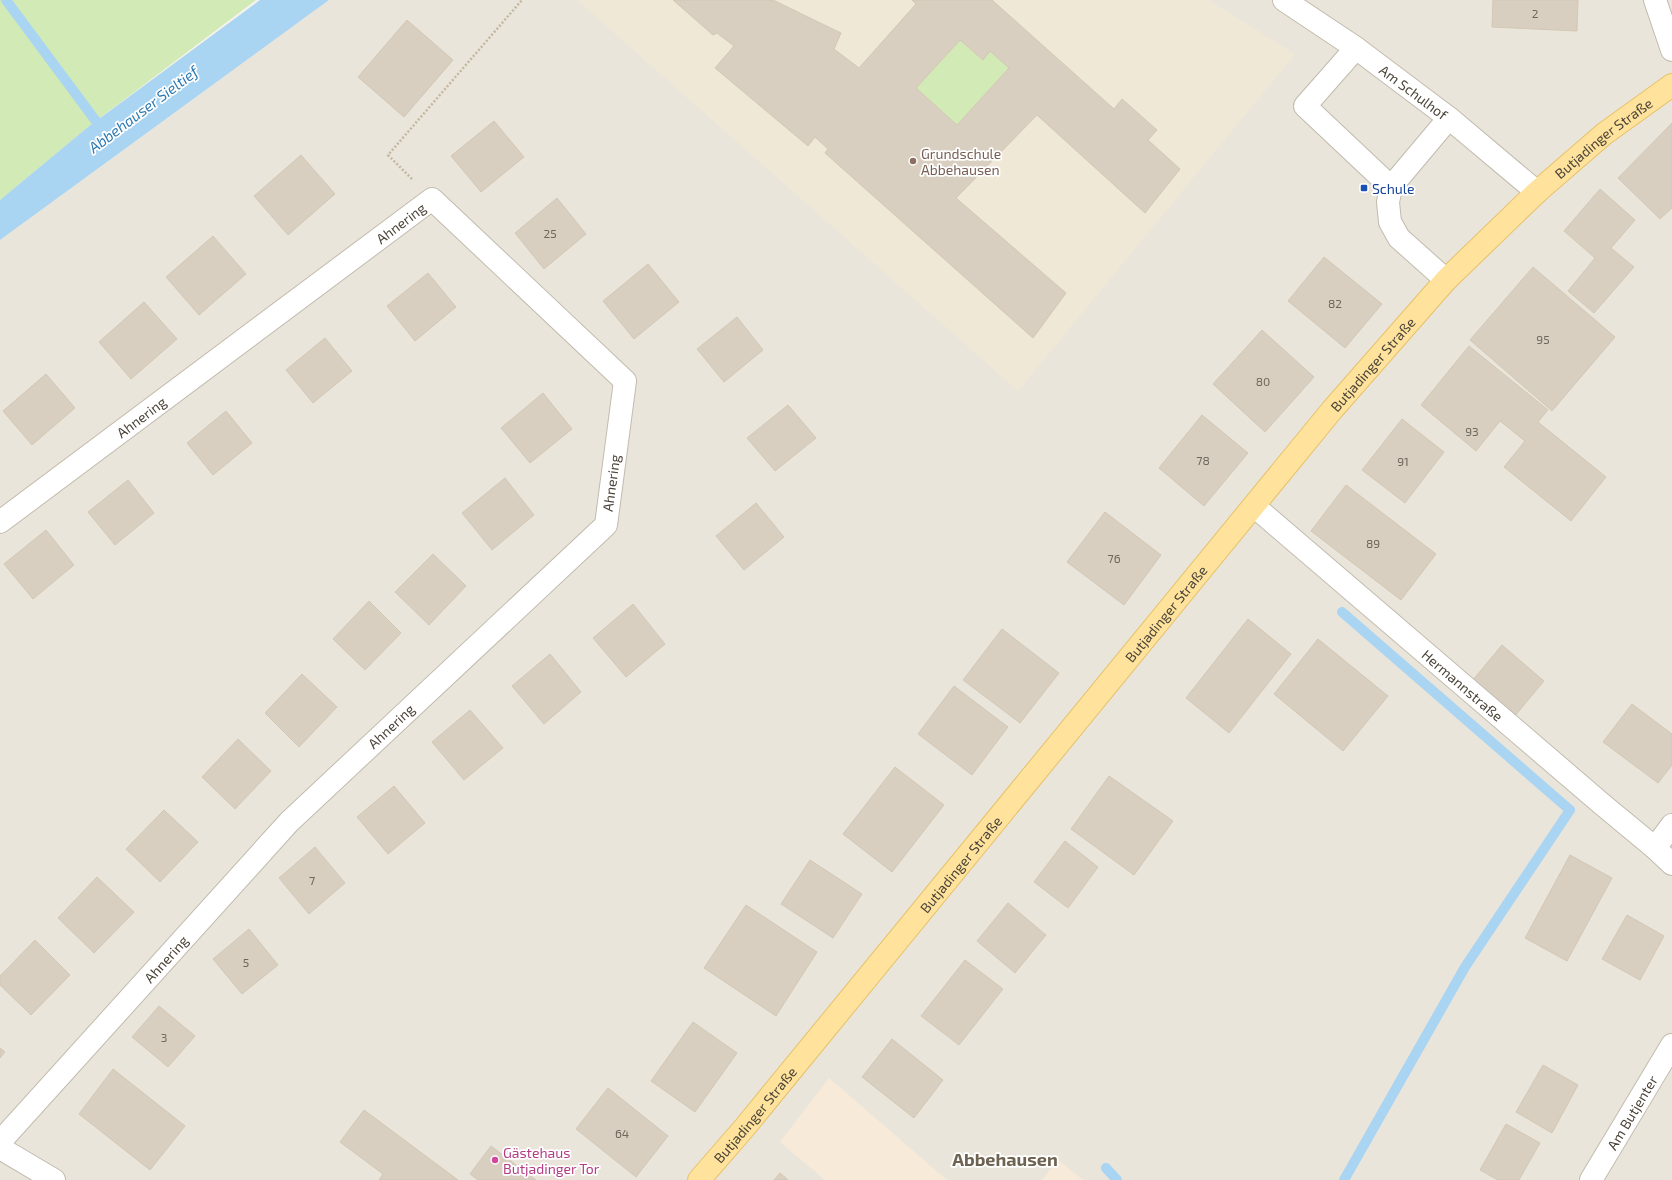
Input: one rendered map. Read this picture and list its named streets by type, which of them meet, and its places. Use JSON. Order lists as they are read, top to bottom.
{
  "streets": {
    "main road": ["Butjadinger Straße"],
    "street": [
      "Am Schulhof",
      "Ahnering",
      "Hermannstraße",
      "Am Butjenter"
    ]
  },
  "crossings": [
    ["Am Schulhof", "Butjadinger Straße"],
    ["Butjadinger Straße", "Hermannstraße"]
  ],
  "districts": ["Abbehausen"],
  "water": ["Abbehauser Sieltief"],
  "places": {
    "other": ["Grundschule Abbehausen", "Gästehaus Butjadinger Tor"],
    "transit": ["Schule"]
  },
  "house_numbers": [
    "2",
    "25",
    "82",
    "95",
    "80",
    "93",
    "78",
    "91",
    "89",
    "76",
    "7",
    "5",
    "3",
    "64"
  ]
}
